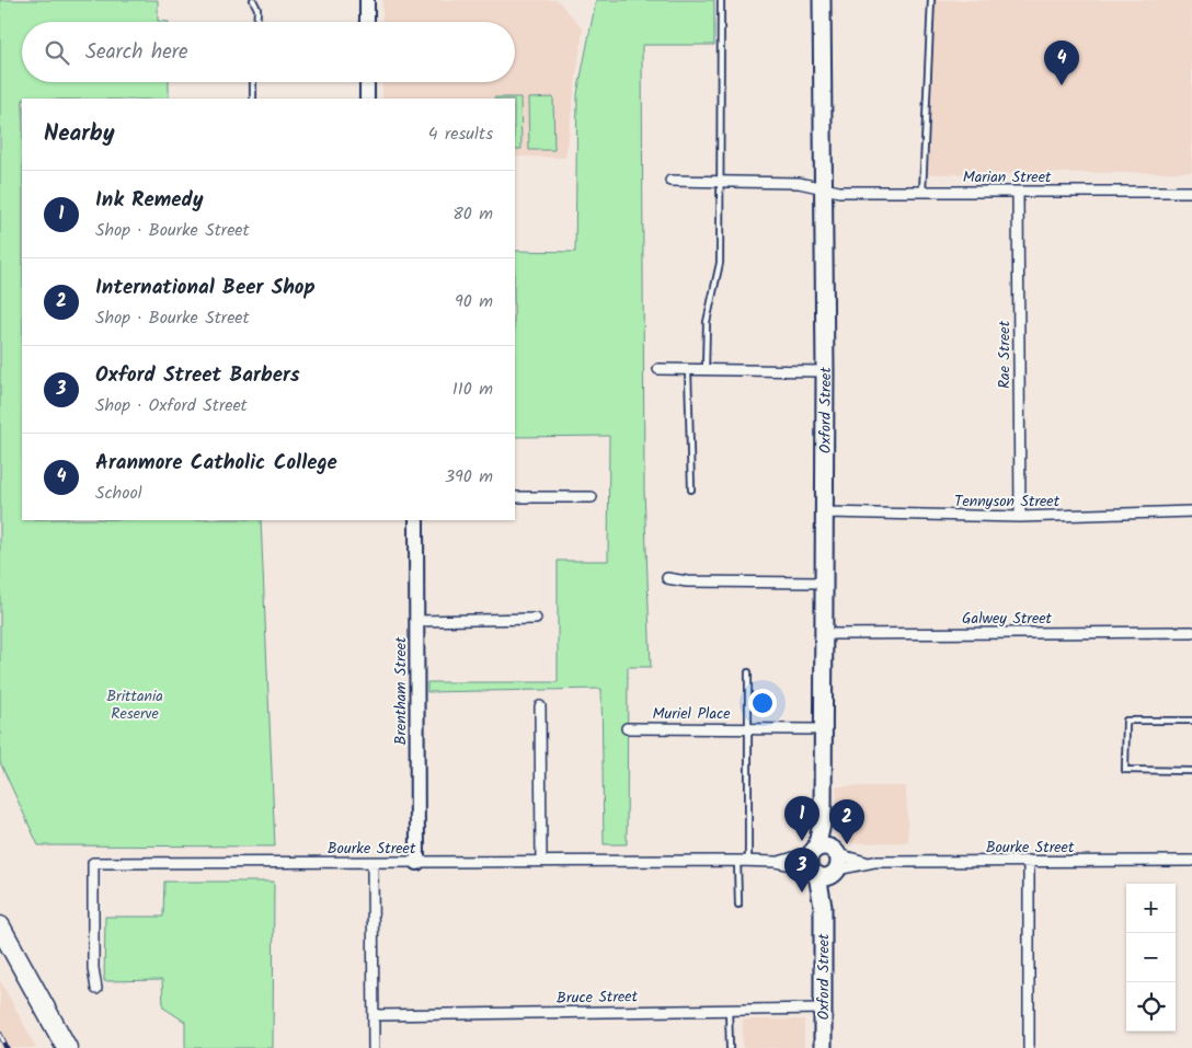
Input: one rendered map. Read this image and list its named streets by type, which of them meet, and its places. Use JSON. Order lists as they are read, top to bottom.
{
  "streets": {
    "main road": ["Oxford Street"],
    "street": [
      "Marian Street",
      "Rae Street",
      "Tennyson Street",
      "Galwey Street",
      "Brentham Street",
      "Muriel Place",
      "Bourke Street",
      "Bruce Street"
    ]
  },
  "crossings": [
    ["Marian Street", "Rae Street"],
    ["Marian Street", "Oxford Street"],
    ["Rae Street", "Tennyson Street"],
    ["Oxford Street", "Tennyson Street"],
    ["Oxford Street", "Galwey Street"],
    ["Oxford Street", "Muriel Place"],
    ["Oxford Street", "Bourke Street"],
    ["Oxford Street", "Bruce Street"],
    ["Brentham Street", "Bourke Street"]
  ],
  "parks": ["Brittania Reserve"],
  "page": {
    "search": "Search here",
    "pins": [
      "4",
      "1",
      "2",
      "3"
    ],
    "heading": ["Nearby", "4 results"],
    "list": [
      {
        "mark": "1",
        "name": "Ink Remedy",
        "note": "Shop · Bourke Street",
        "value": "80 m"
      },
      {
        "mark": "2",
        "name": "International Beer Shop",
        "note": "Shop · Bourke Street",
        "value": "90 m"
      },
      {
        "mark": "3",
        "name": "Oxford Street Barbers",
        "note": "Shop · Oxford Street",
        "value": "110 m"
      },
      {
        "mark": "4",
        "name": "Aranmore Catholic College",
        "note": "School",
        "value": "390 m"
      }
    ],
    "map_buttons": ["+", "−"]
  }
}
